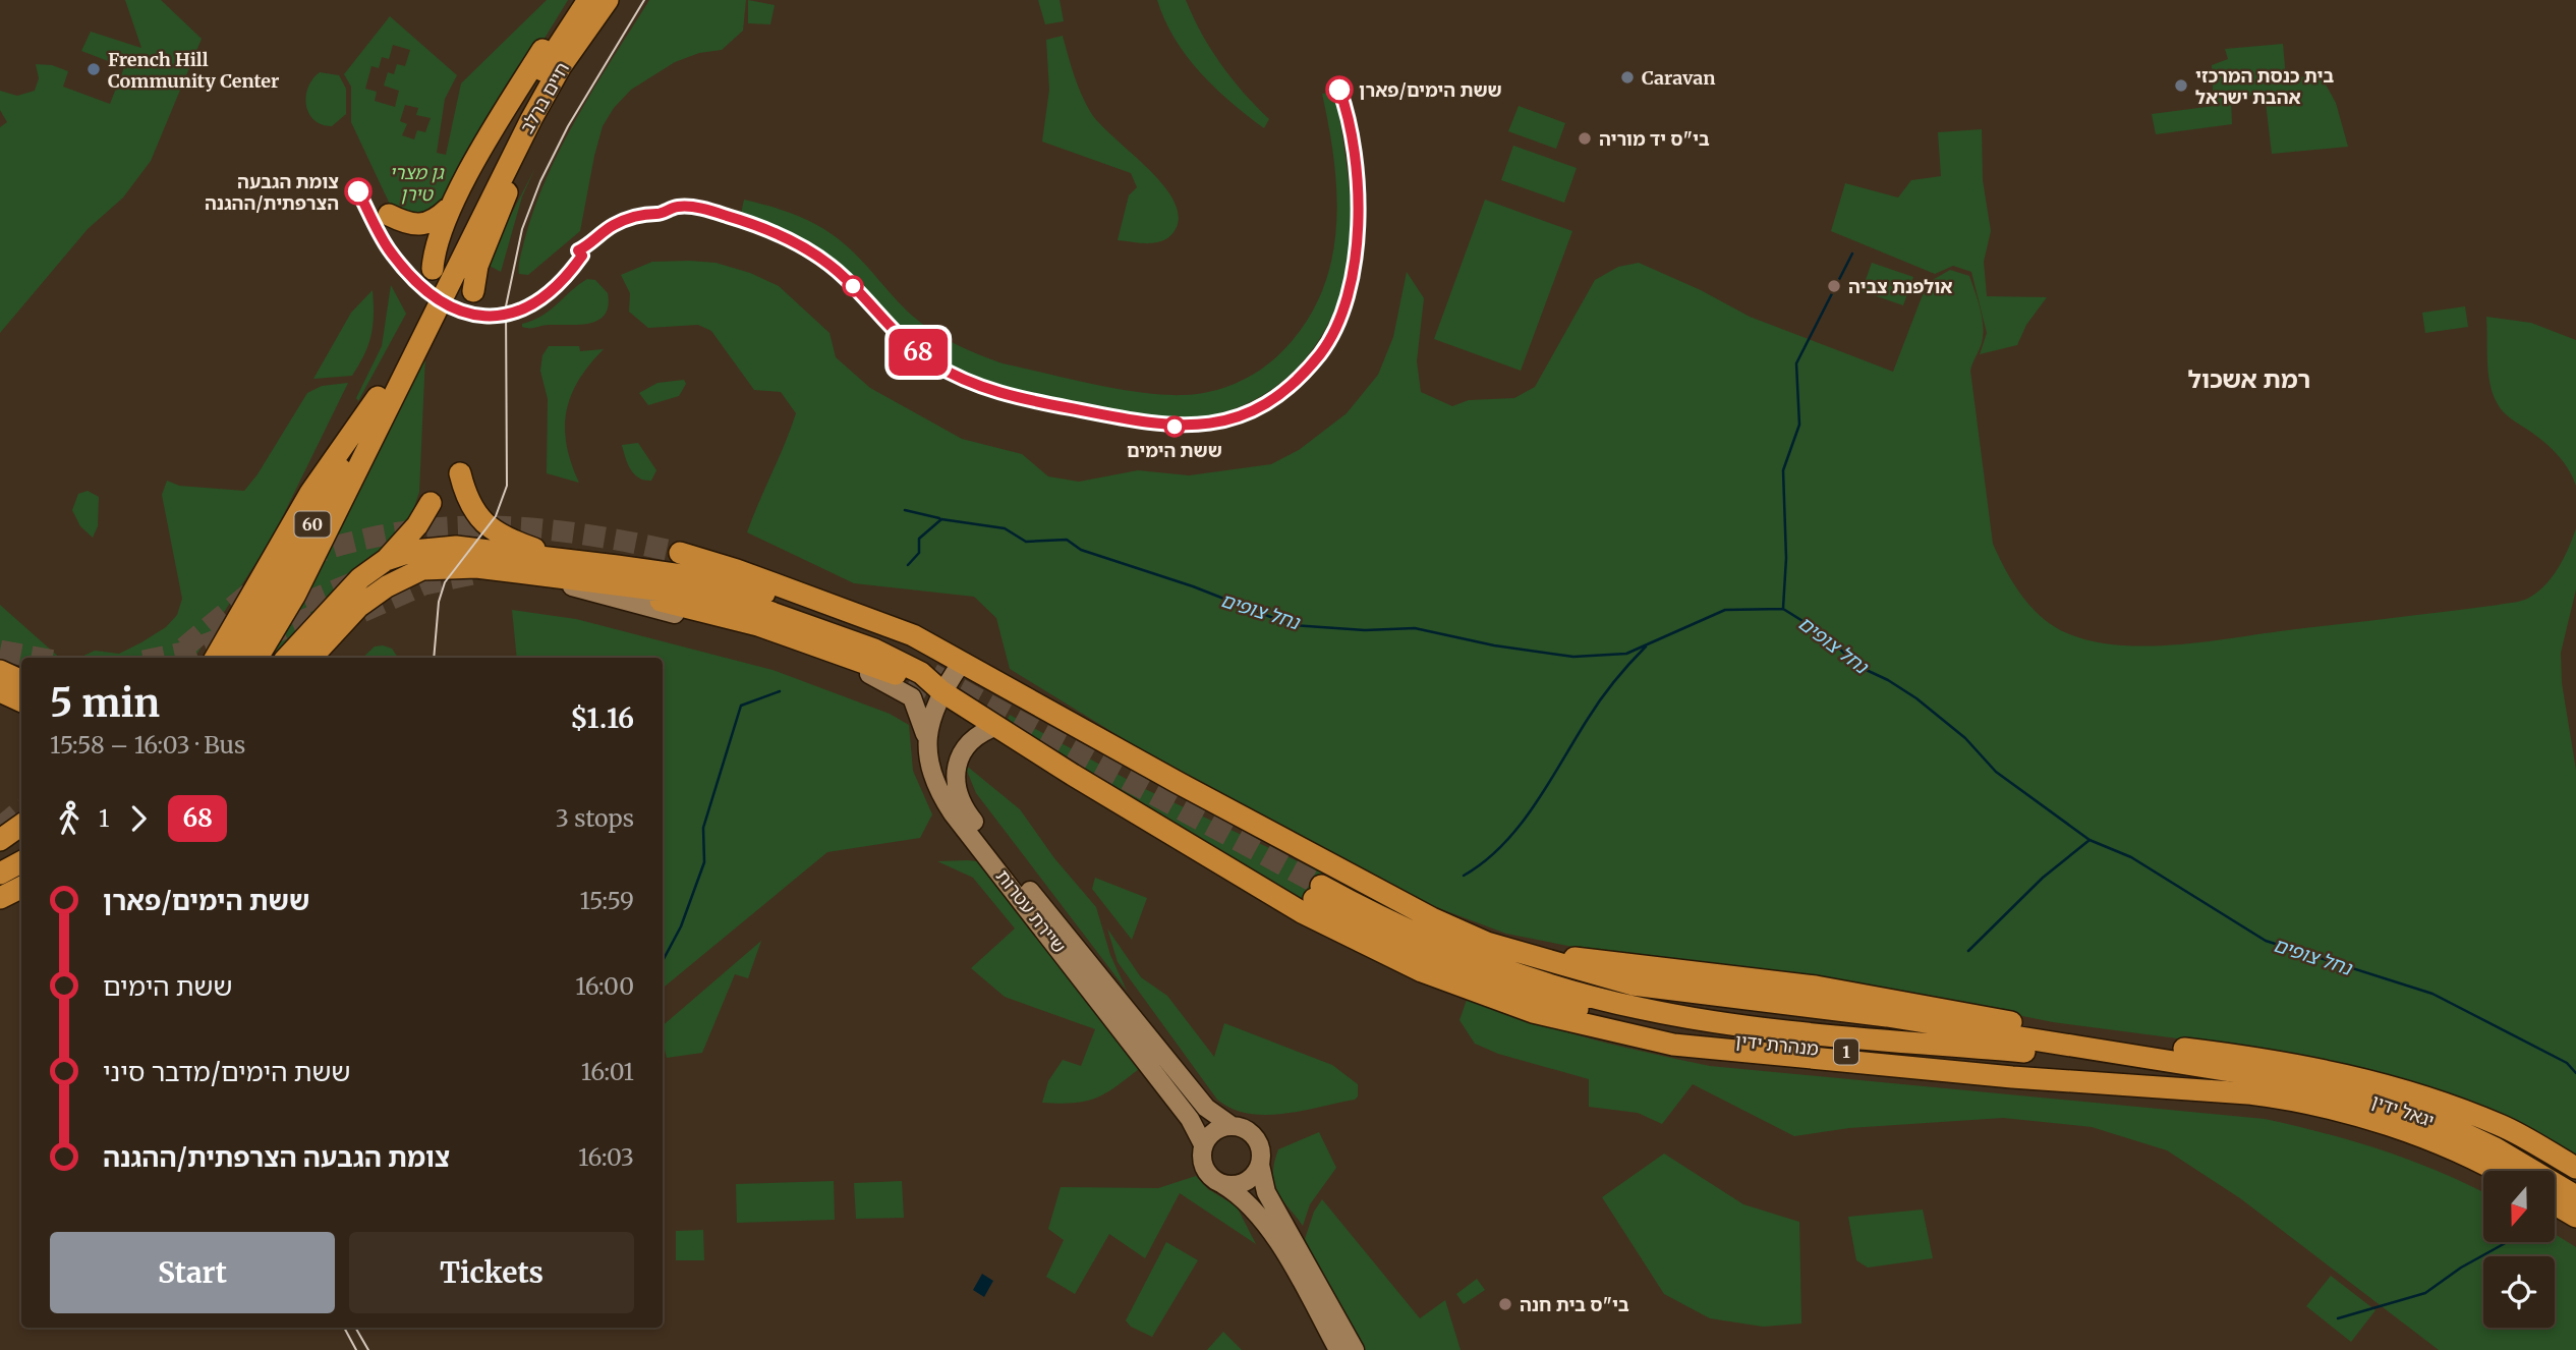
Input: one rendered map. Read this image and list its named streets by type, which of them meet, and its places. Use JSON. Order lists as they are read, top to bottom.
{
  "streets": {
    "highway": [
      "חיים ברלב",
      "60",
      "מנהרת ידין",
      "1",
      "יגאל ידין"
    ],
    "main road": ["שיירת עטרות"]
  },
  "crossings": [
    ["חיים ברלב", "60"],
    ["מנהרת ידין", "יגאל ידין"]
  ],
  "districts": ["רמת אשכול"],
  "water": ["נחל צופים"],
  "parks": ["גן מצרי טירן"],
  "places": [
    "French Hill Community Center",
    "Caravan",
    "בית כנסת המרכזי אהבת ישראל",
    "ששת הימים/פארן",
    "בי\"ס יד מוריה",
    "צומת הגבעה הצרפתית/ההגנה",
    "אולפנת צביה",
    "ששת הימים",
    "בי\"ס בית חנה"
  ],
  "lines": ["bus line 68"],
  "north": "bottom",
  "page": {
    "on_map": "68",
    "heading": ["5 min", "15:58 – 16:03 · Bus", "$1.16"],
    "legs": ["1", "68", "3 stops"],
    "list": [
      {
        "name": "ששת הימים/פארן",
        "value": "15:59"
      },
      {
        "name": "ששת הימים",
        "value": "16:00"
      },
      {
        "name": "ששת הימים/מדבר סיני",
        "value": "16:01"
      },
      {
        "name": "צומת הגבעה הצרפתית/ההגנה",
        "value": "16:03"
      }
    ],
    "buttons": ["Start", "Tickets"]
  }
}
